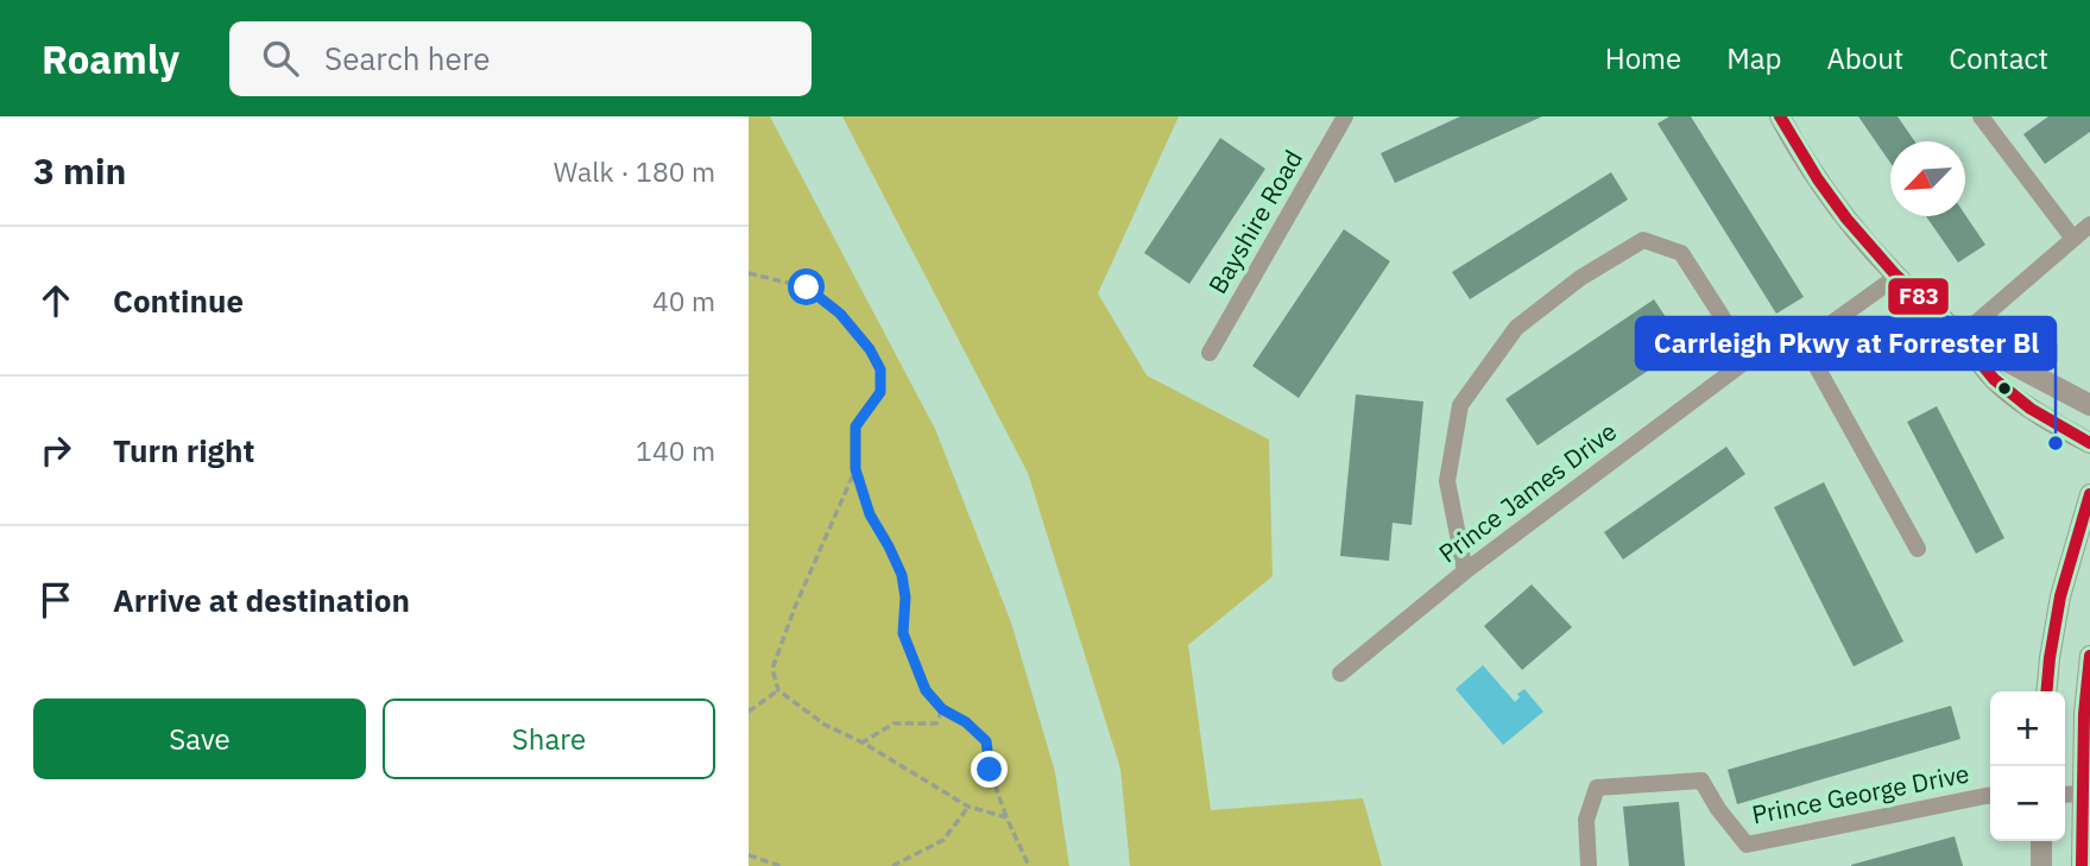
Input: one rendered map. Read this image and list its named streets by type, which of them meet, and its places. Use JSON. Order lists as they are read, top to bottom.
{
  "streets": {
    "street": ["Bayshire Road", "Prince James Drive", "Prince George Drive"]
  },
  "places": ["Carrleigh Pkwy at Forrester Bl"],
  "lines": ["transit line F83"],
  "north": "bottom left",
  "page": {
    "header": "Roamly",
    "search": "Search here",
    "nav": [
      "Home",
      "Map",
      "About",
      "Contact"
    ],
    "heading": ["3 min", "Walk · 180 m"],
    "list": [
      ["Continue", "40 m"],
      ["Turn right", "140 m"],
      "Arrive at destination"
    ],
    "buttons": ["Save", "Share"],
    "map_buttons": ["+", "−"]
  }
}
